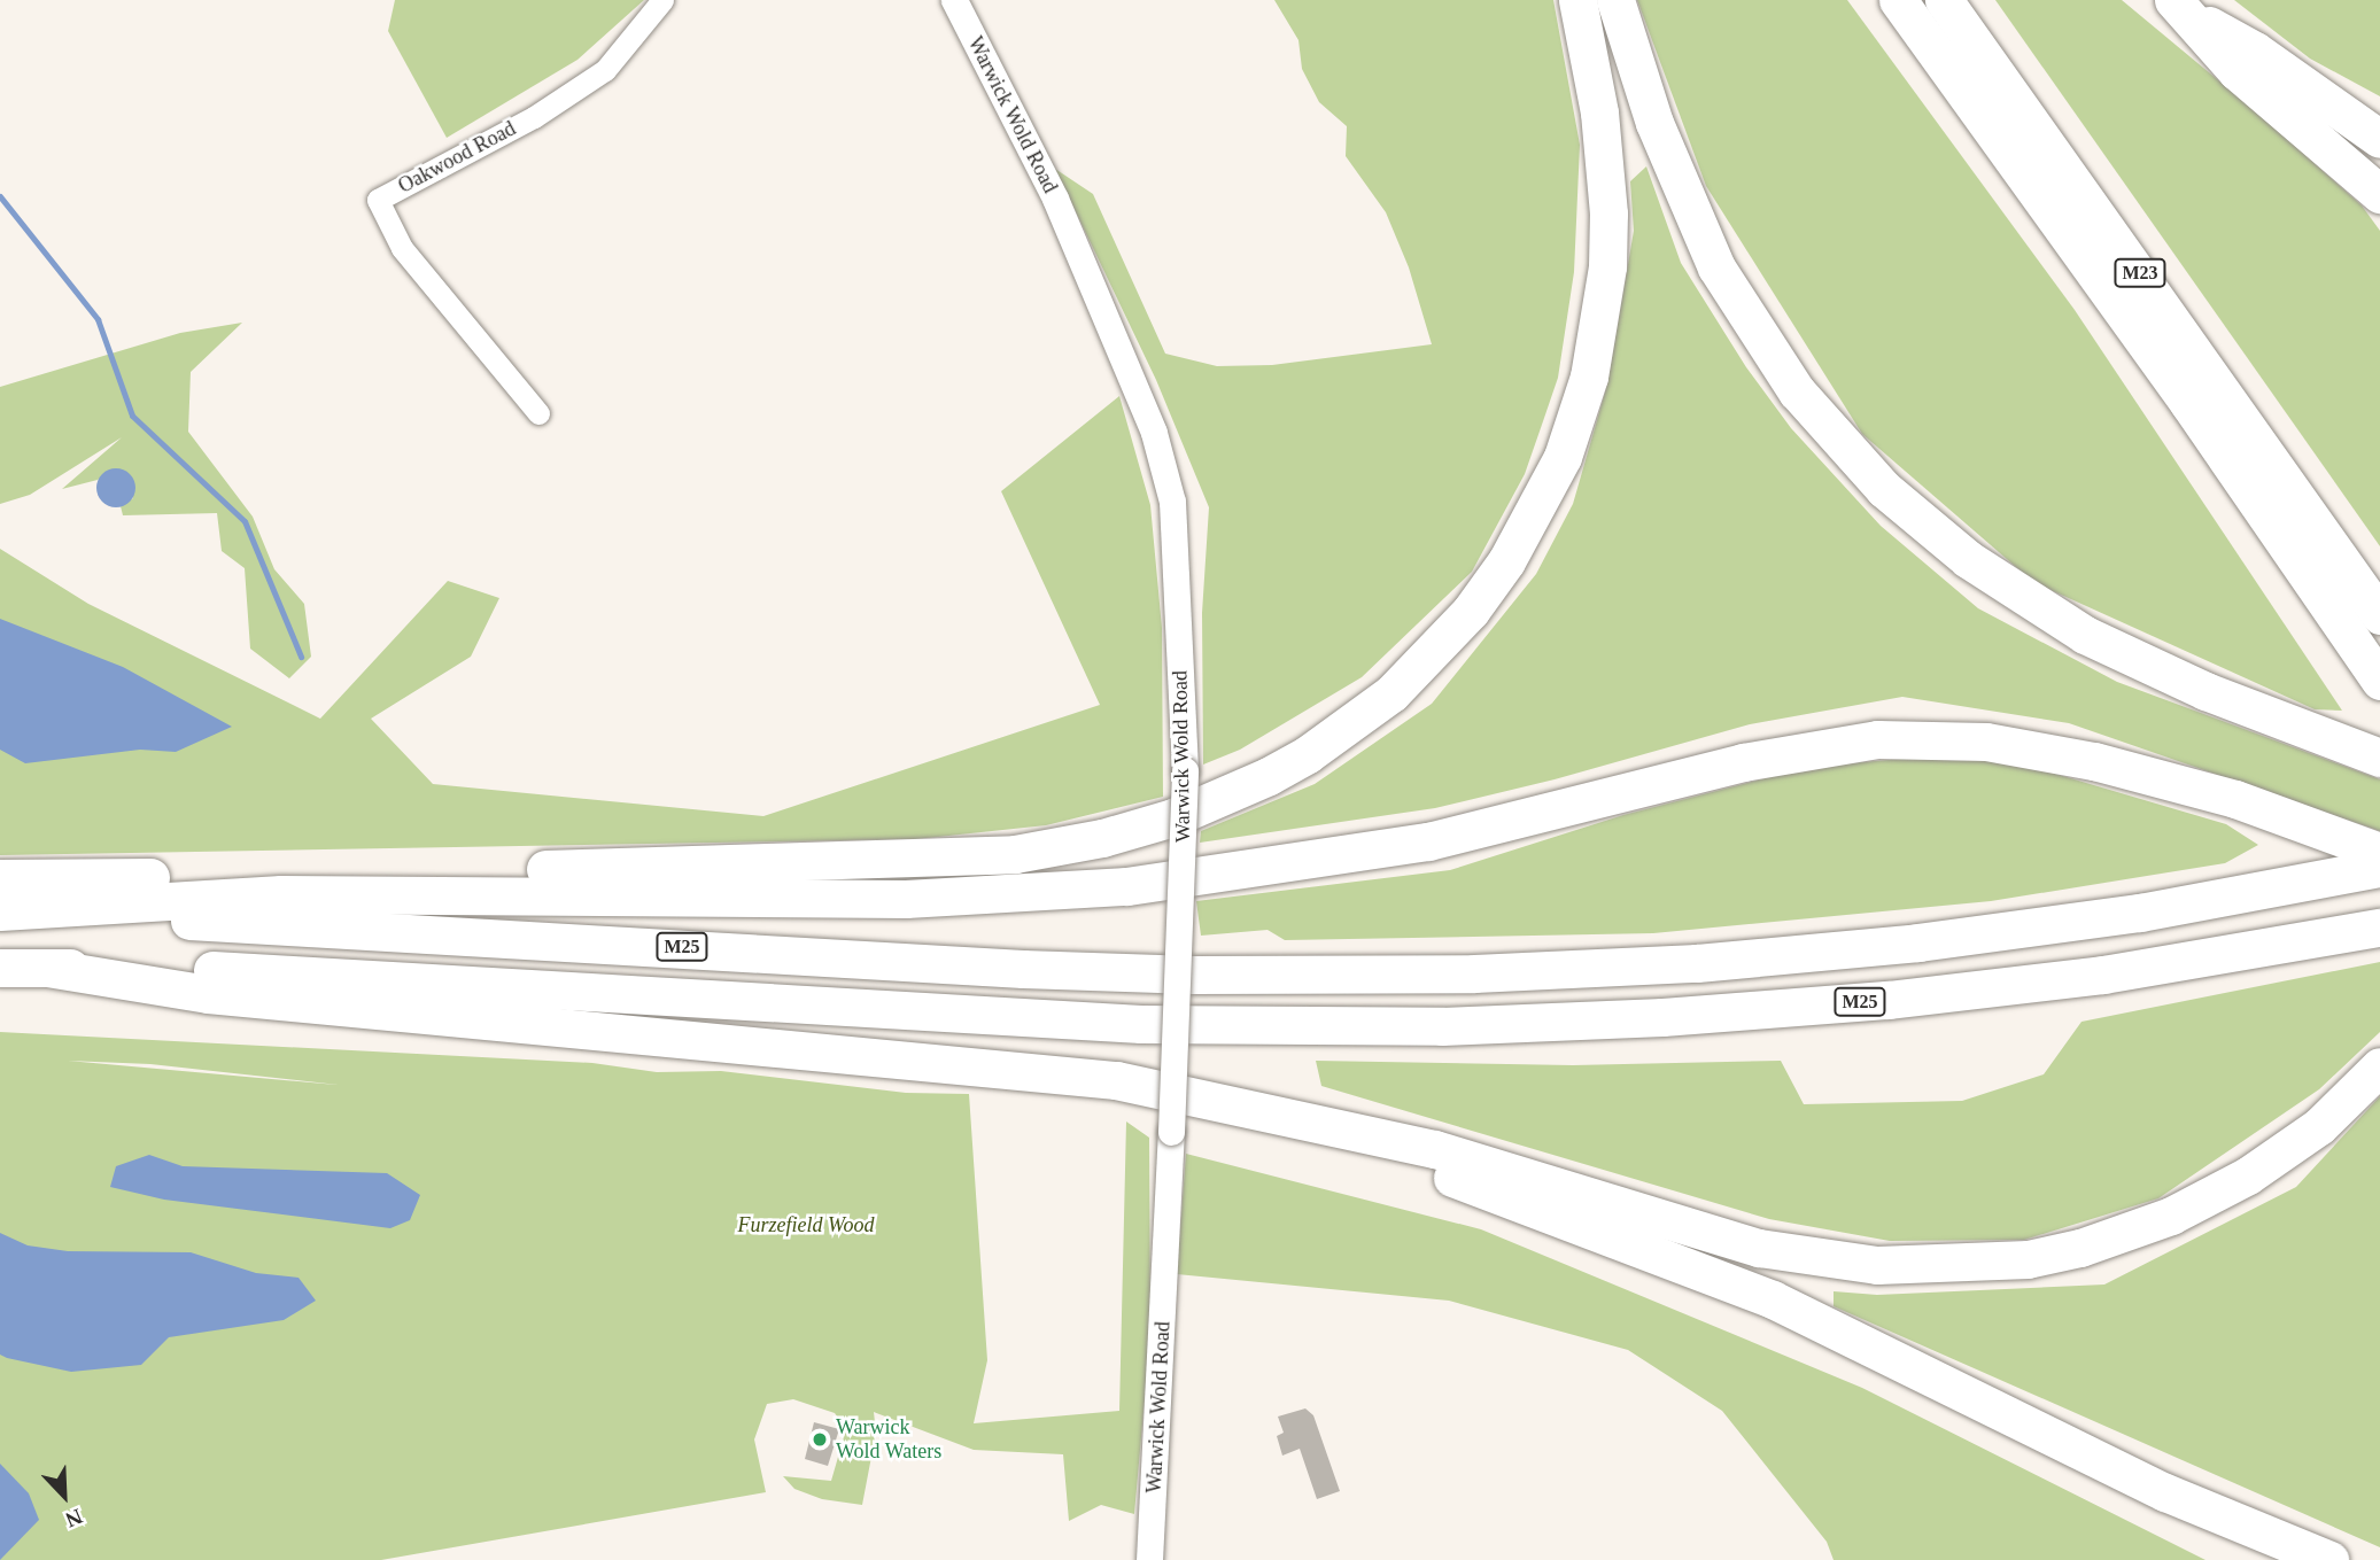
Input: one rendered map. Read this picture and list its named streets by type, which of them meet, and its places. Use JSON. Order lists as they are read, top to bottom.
{
  "streets": {
    "highway": ["M23", "M25"],
    "street": ["Warwick Wold Road", "Oakwood Road"]
  },
  "parks": ["Furzefield Wood"],
  "places": ["Warwick Wold Waters"],
  "north": "bottom right"
}
